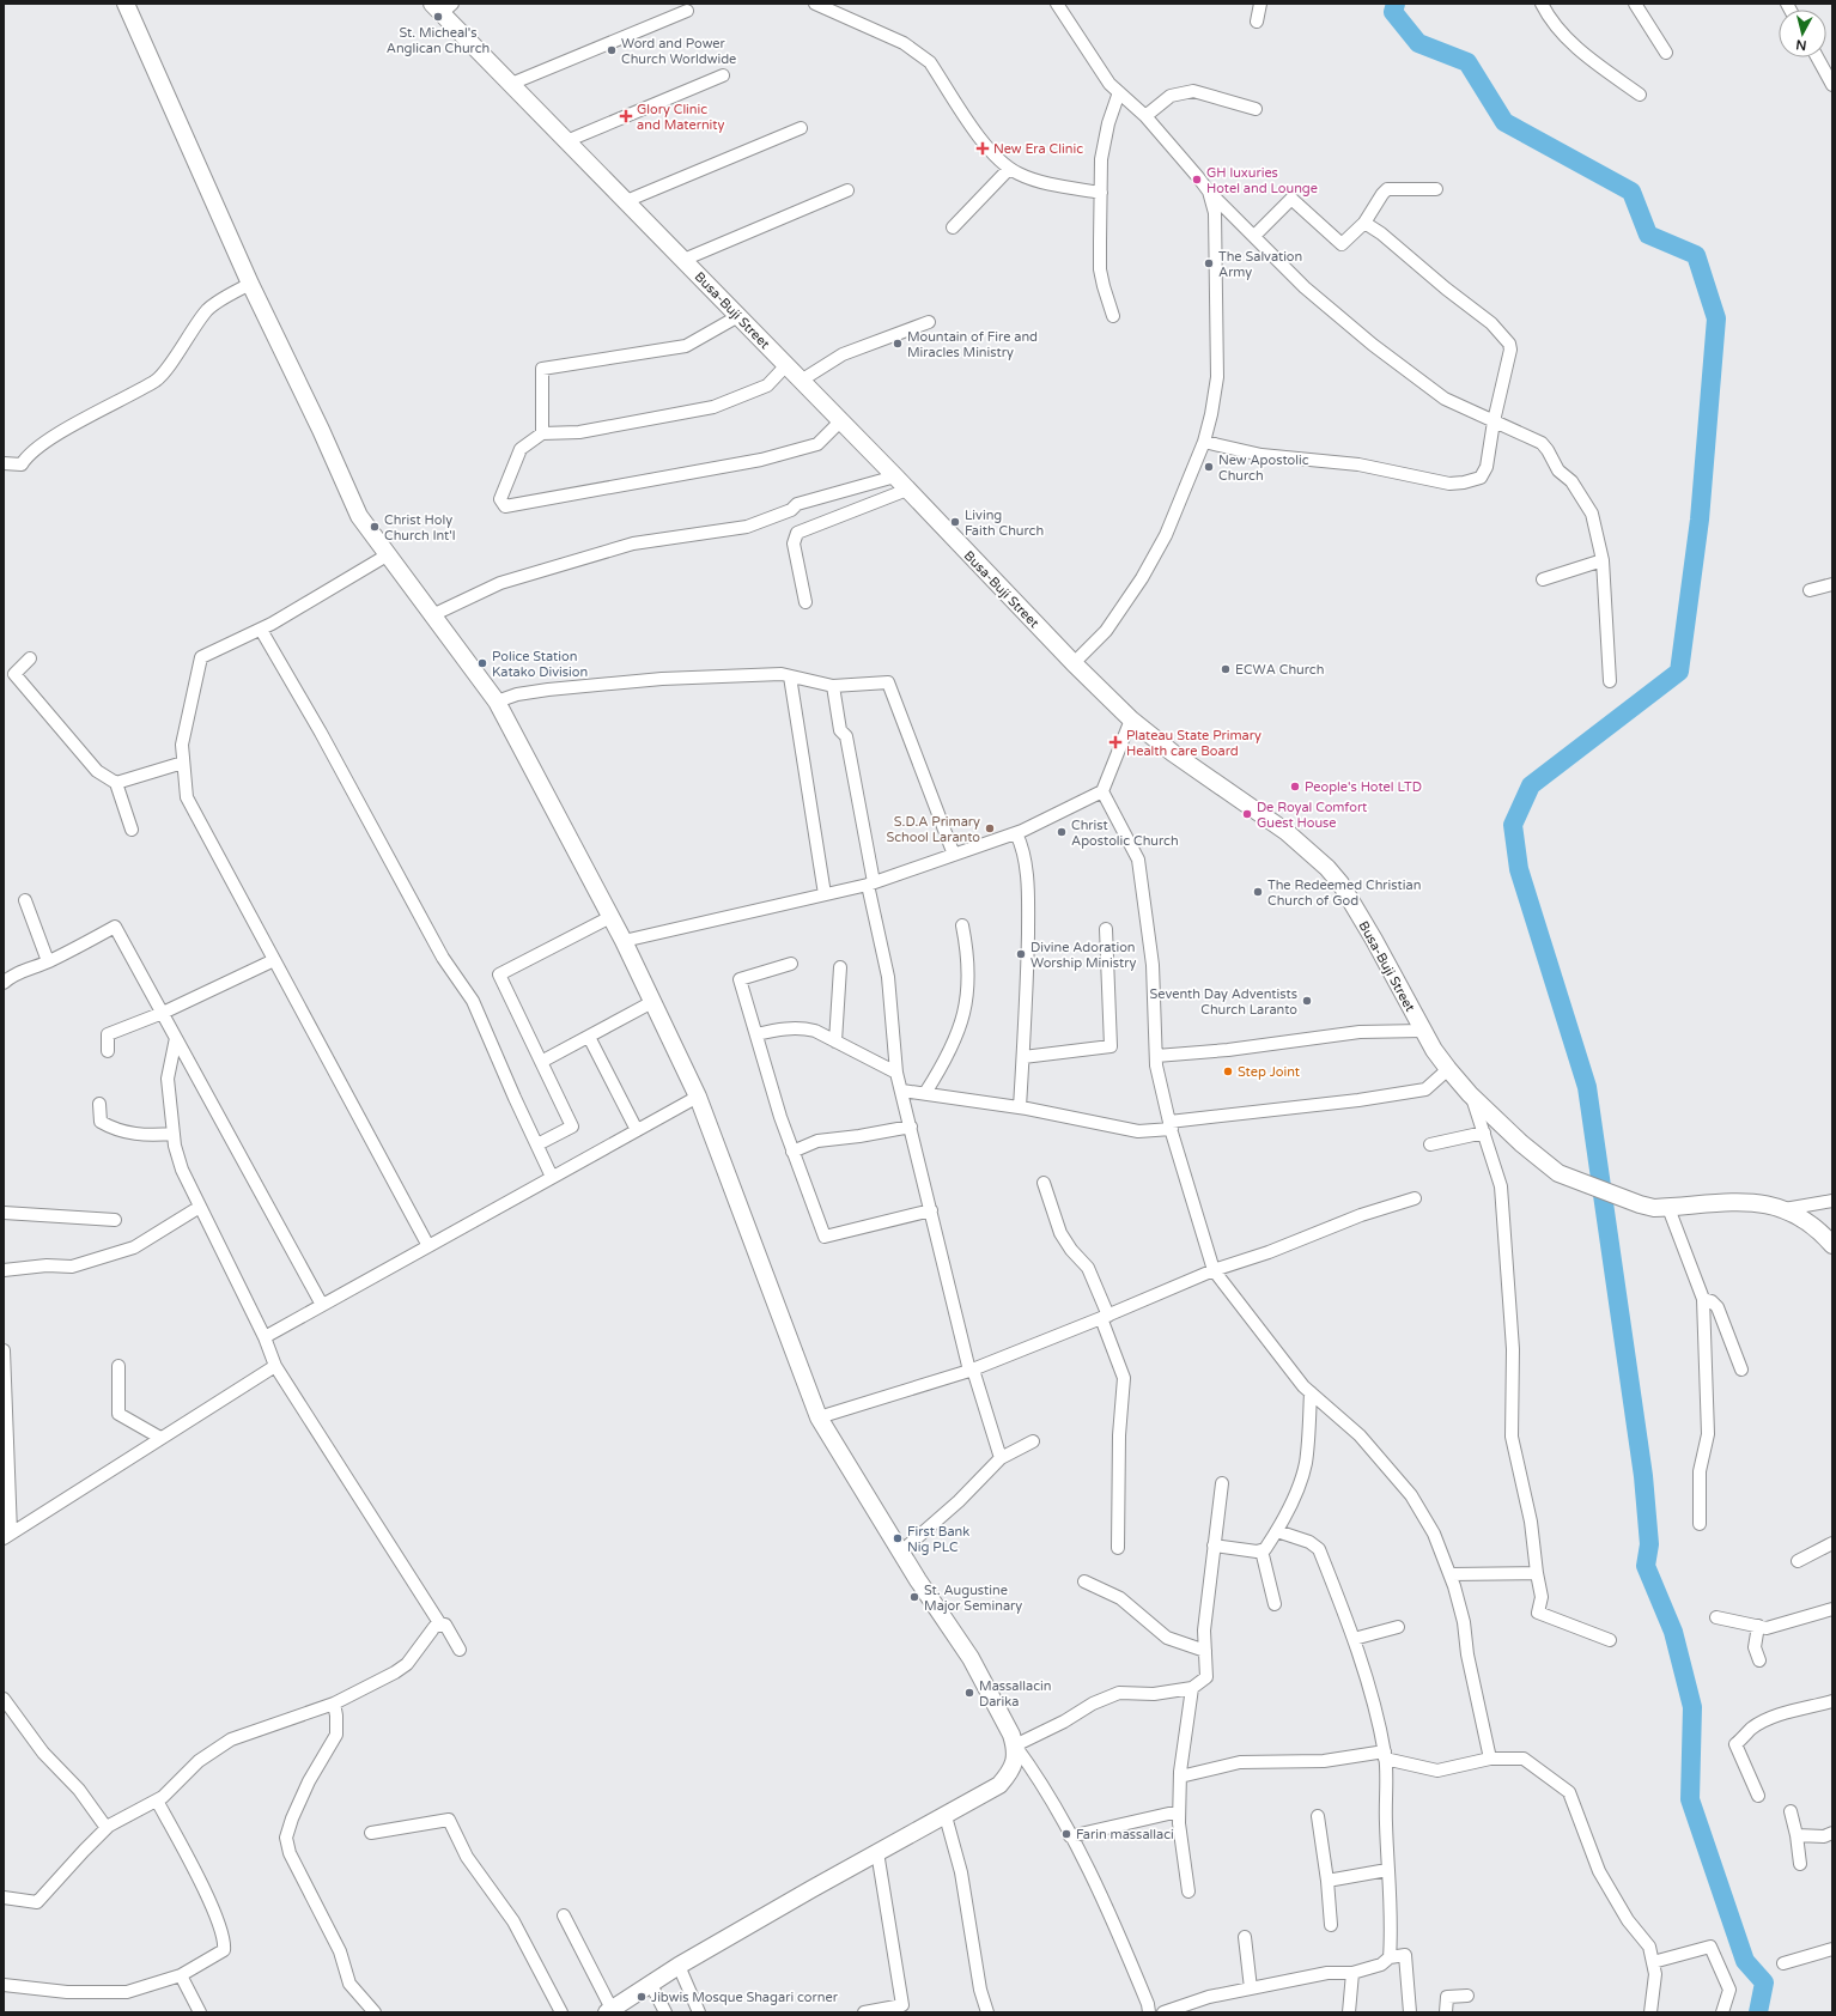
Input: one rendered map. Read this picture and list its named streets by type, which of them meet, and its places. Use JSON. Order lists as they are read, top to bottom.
{
  "streets": {
    "street": ["Busa-Buji Street"]
  },
  "places": {
    "other": [
      "St. Micheal's Anglican Church",
      "Word and Power Church Worldwide",
      "GH luxuries Hotel and Lounge",
      "The Salvation Army",
      "Mountain of Fire and Miracles Ministry",
      "New Apostolic Church",
      "Living Faith Church",
      "Christ Holy Church Int'l",
      "Police Station Katako Division",
      "ECWA Church",
      "People's Hotel LTD",
      "De Royal Comfort Guest House",
      "S.D.A Primary School Laranto",
      "Christ Apostolic Church",
      "The Redeemed Christian Church of God",
      "Divine Adoration Worship Ministry",
      "Seventh Day Adventists Church Laranto",
      "Step Joint",
      "First Bank Nig PLC",
      "St. Augustine Major Seminary",
      "Massallacin Darika",
      "Farin massallaci",
      "Jibwis Mosque Shagari corner"
    ],
    "health": ["Glory Clinic and Maternity", "New Era Clinic", "Plateau State Primary Health care Board"]
  },
  "north": "bottom"
}
